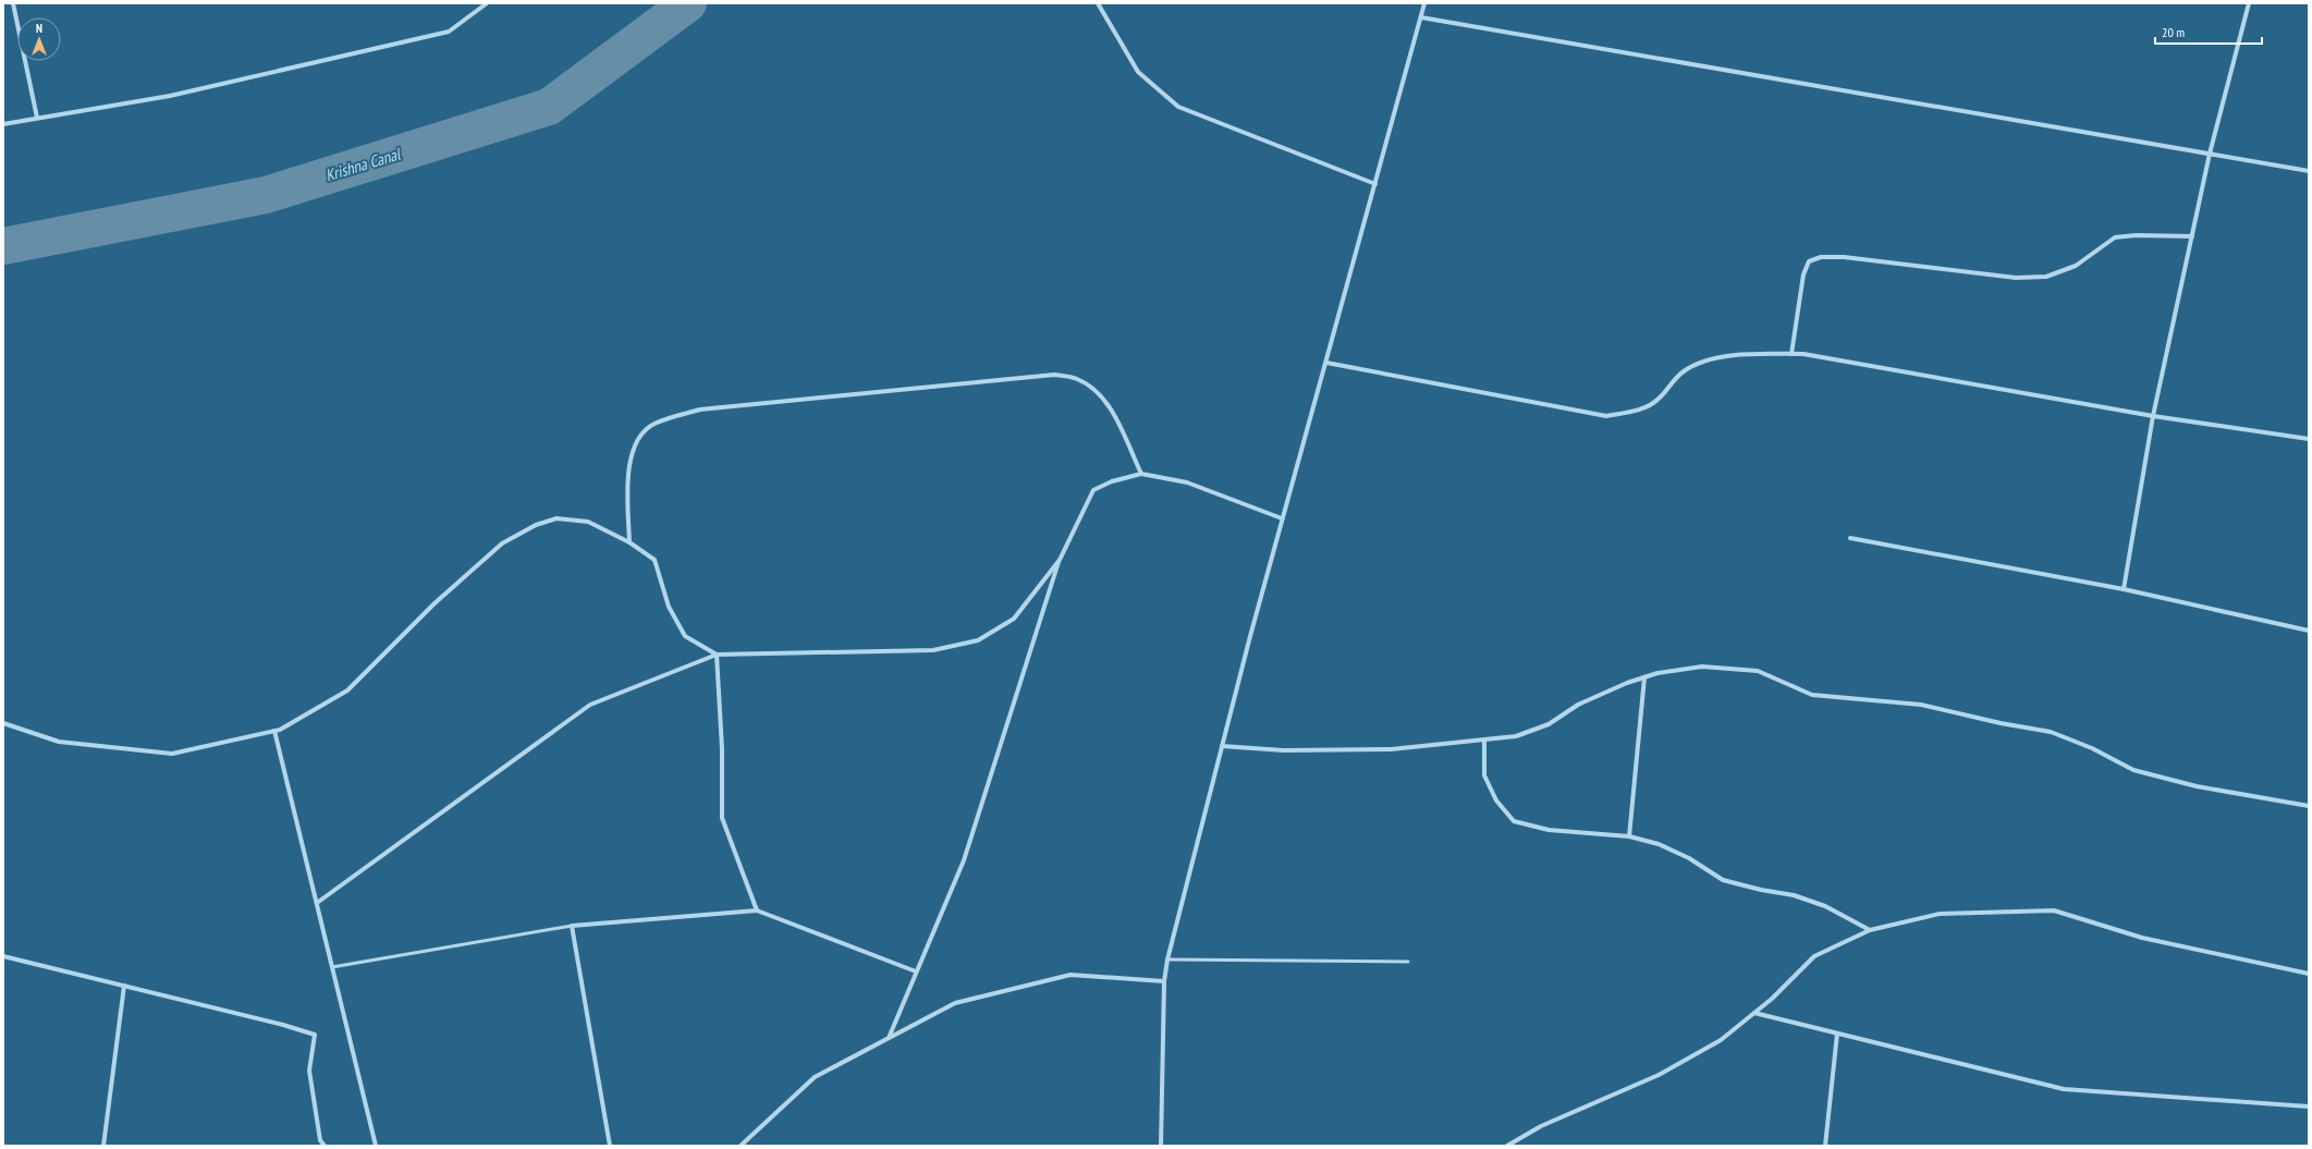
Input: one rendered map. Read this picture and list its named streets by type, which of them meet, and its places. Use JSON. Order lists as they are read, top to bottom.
{
  "water": ["Krishna Canal"],
  "scale_bar": "20 m",
  "north": "top"
}
